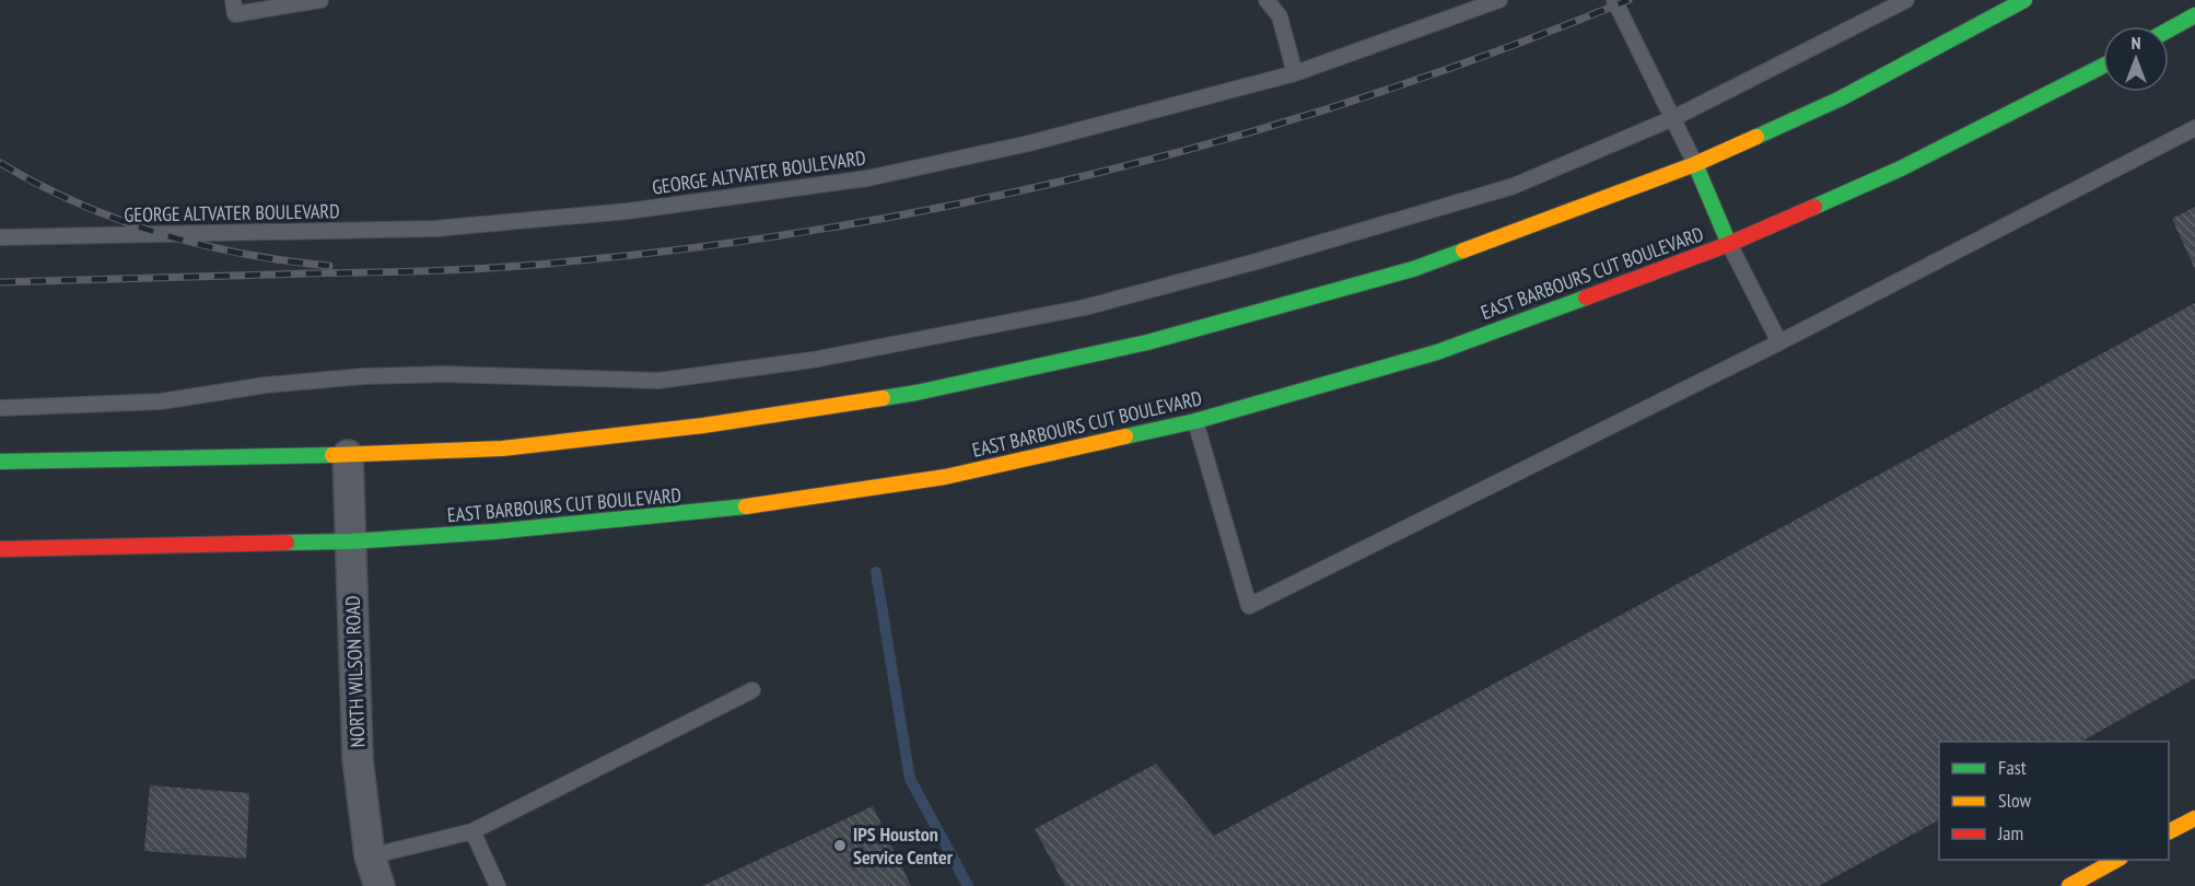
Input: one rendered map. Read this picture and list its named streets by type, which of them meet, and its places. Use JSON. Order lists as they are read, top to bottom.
{
  "streets": {
    "street": ["EAST BARBOURS CUT BOULEVARD", "NORTH WILSON ROAD"],
    "lane": ["GEORGE ALTVATER BOULEVARD"]
  },
  "crossings": [
    ["EAST BARBOURS CUT BOULEVARD", "NORTH WILSON ROAD"]
  ],
  "places": ["IPS Houston Service Center"],
  "legend": ["Fast", "Slow", "Jam"],
  "north": "top"
}
